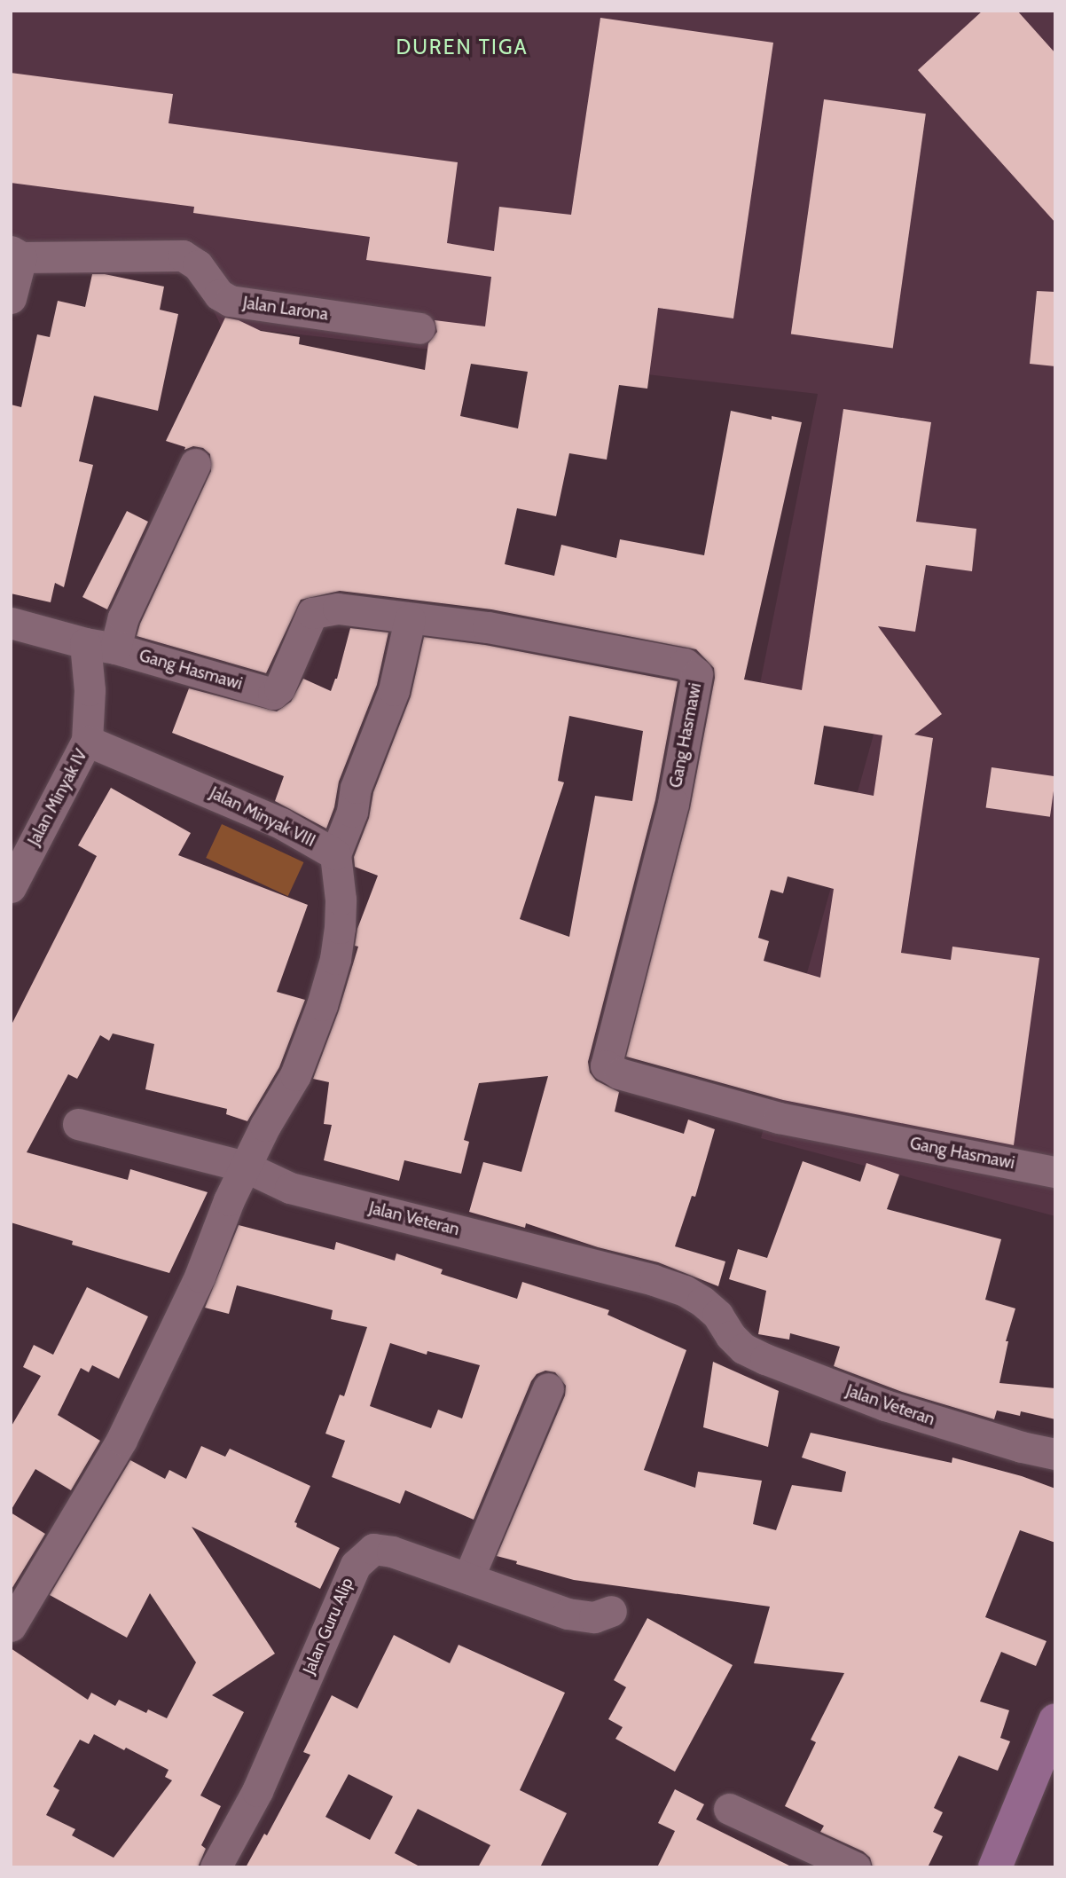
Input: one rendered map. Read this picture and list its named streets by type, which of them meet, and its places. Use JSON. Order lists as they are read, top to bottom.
{
  "streets": {
    "street": [
      "Jalan Larona",
      "Gang Hasmawi",
      "Jalan Minyak IV",
      "Jalan Minyak VIII",
      "Jalan Veteran",
      "Jalan Guru Alip"
    ]
  },
  "crossings": [
    ["Jalan Minyak IV", "Jalan Minyak VIII"],
    ["Jalan Minyak VIII", "Jalan Veteran"]
  ],
  "districts": ["DUREN TIGA"]
}
